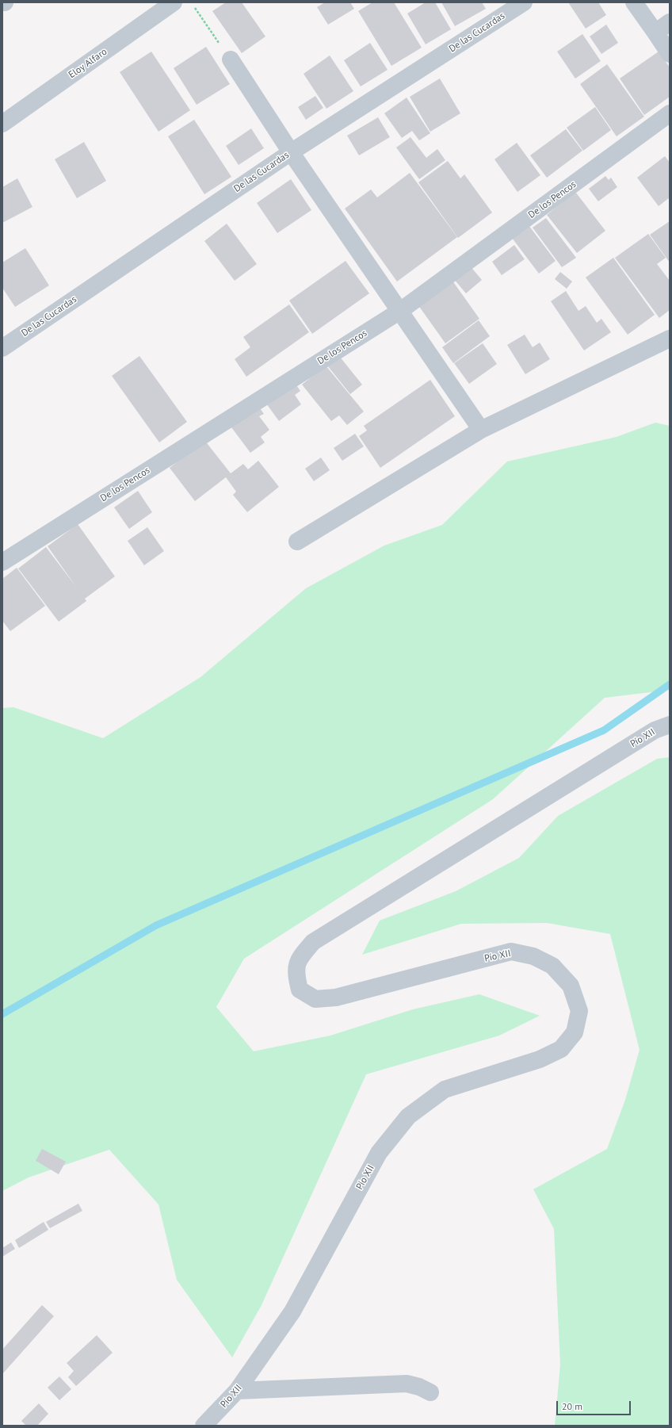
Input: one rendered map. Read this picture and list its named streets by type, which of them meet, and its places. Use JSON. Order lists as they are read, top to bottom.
{
  "streets": {
    "street": [
      "De las Cucardas",
      "Eloy Alfaro",
      "De los Pencos",
      "Pío XII"
    ]
  },
  "scale_bar": "20 m"
}
